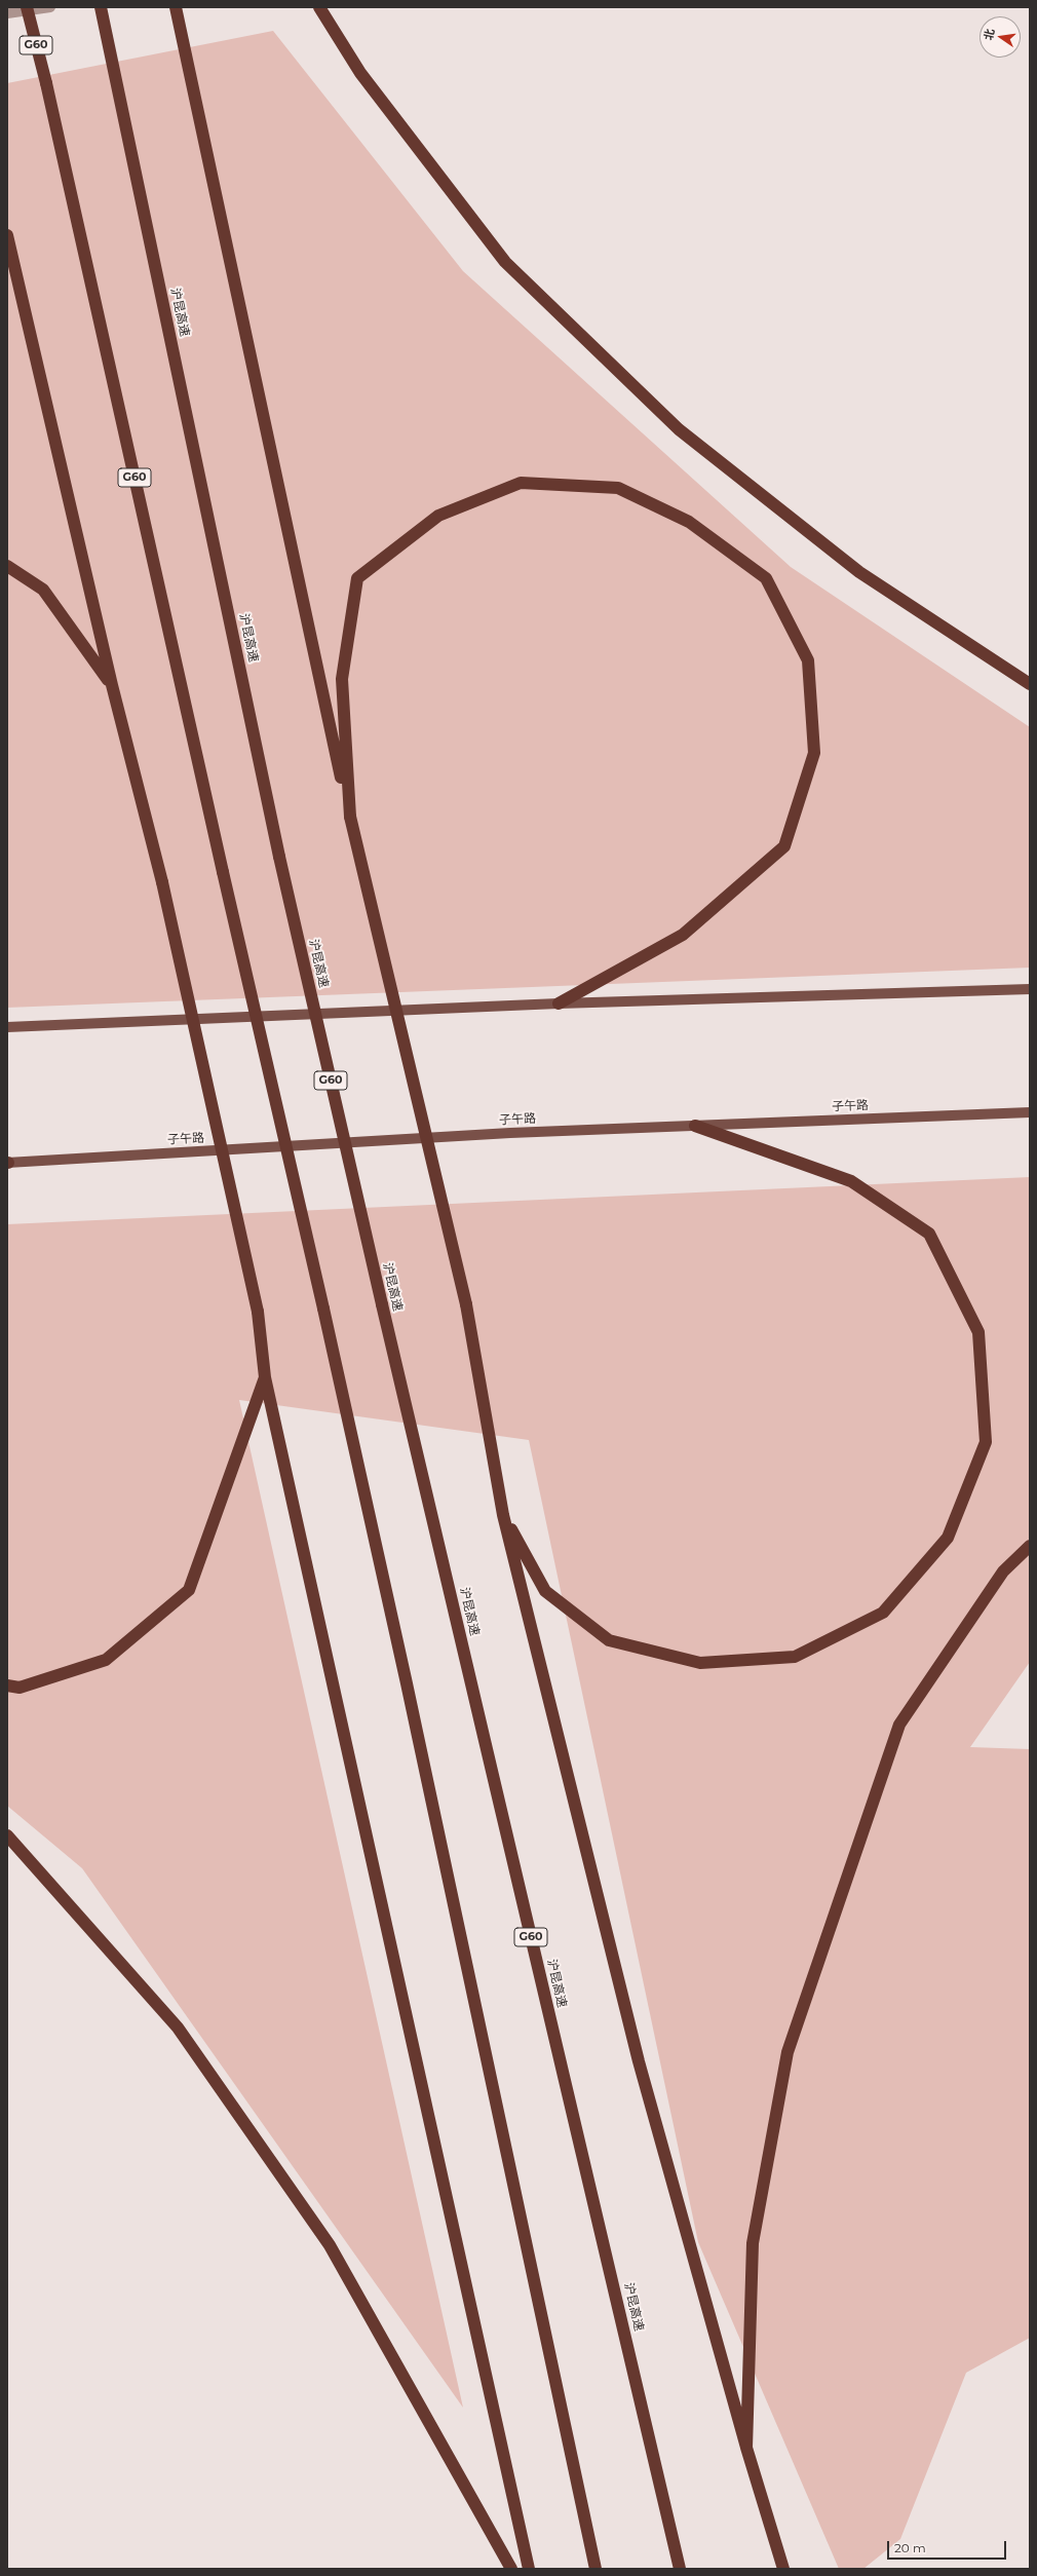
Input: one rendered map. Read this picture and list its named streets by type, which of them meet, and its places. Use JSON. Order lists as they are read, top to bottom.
{
  "streets": {
    "highway": ["G60", "沪昆高速"],
    "main road": ["子午路"]
  },
  "scale_bar": "20 m",
  "north": "left"
}
